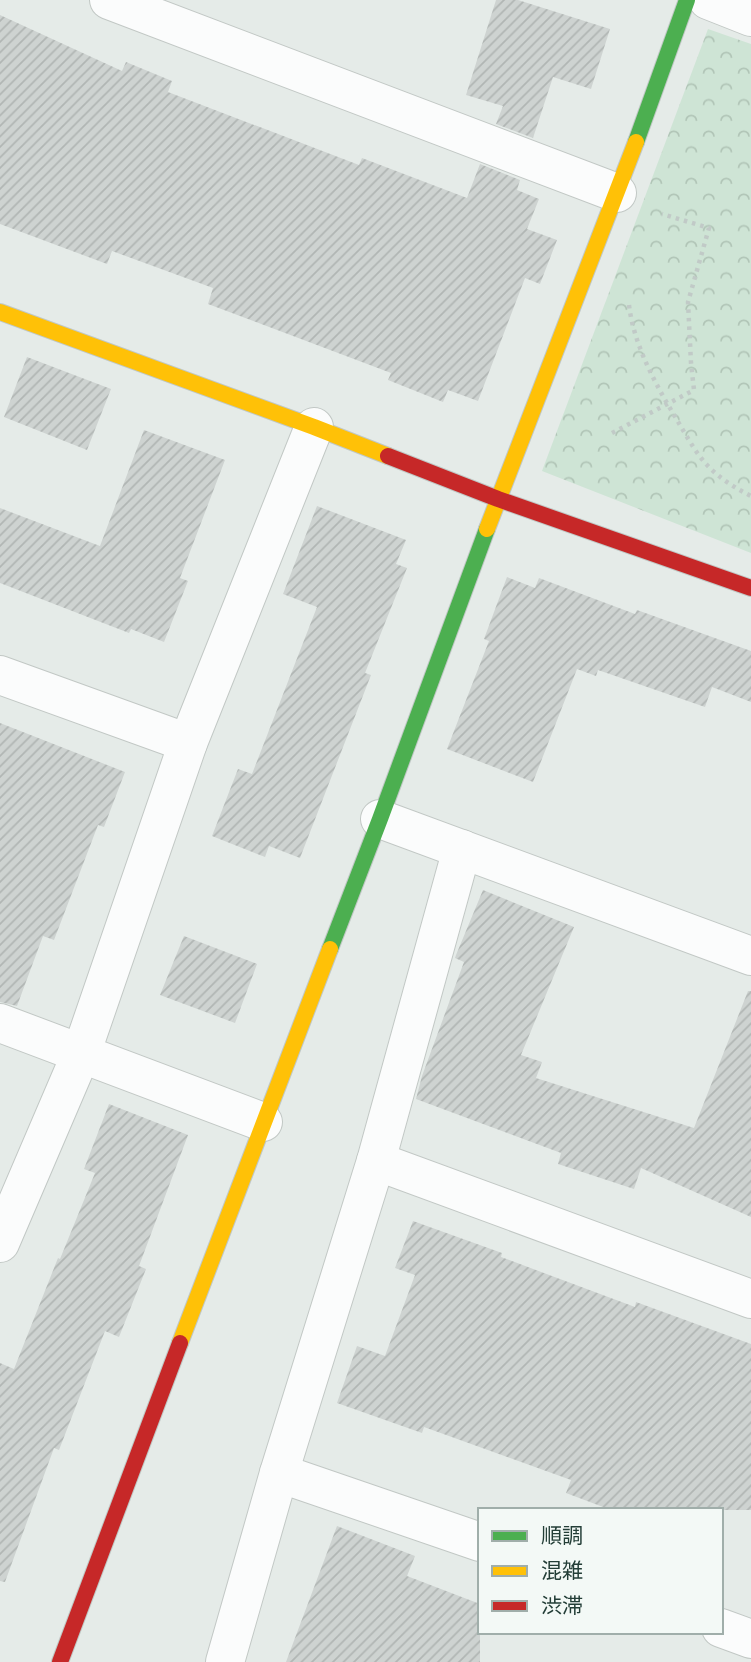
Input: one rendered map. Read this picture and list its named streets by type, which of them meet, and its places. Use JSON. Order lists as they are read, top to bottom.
{
  "legend": ["順調", "混雑", "渋滞"]
}
